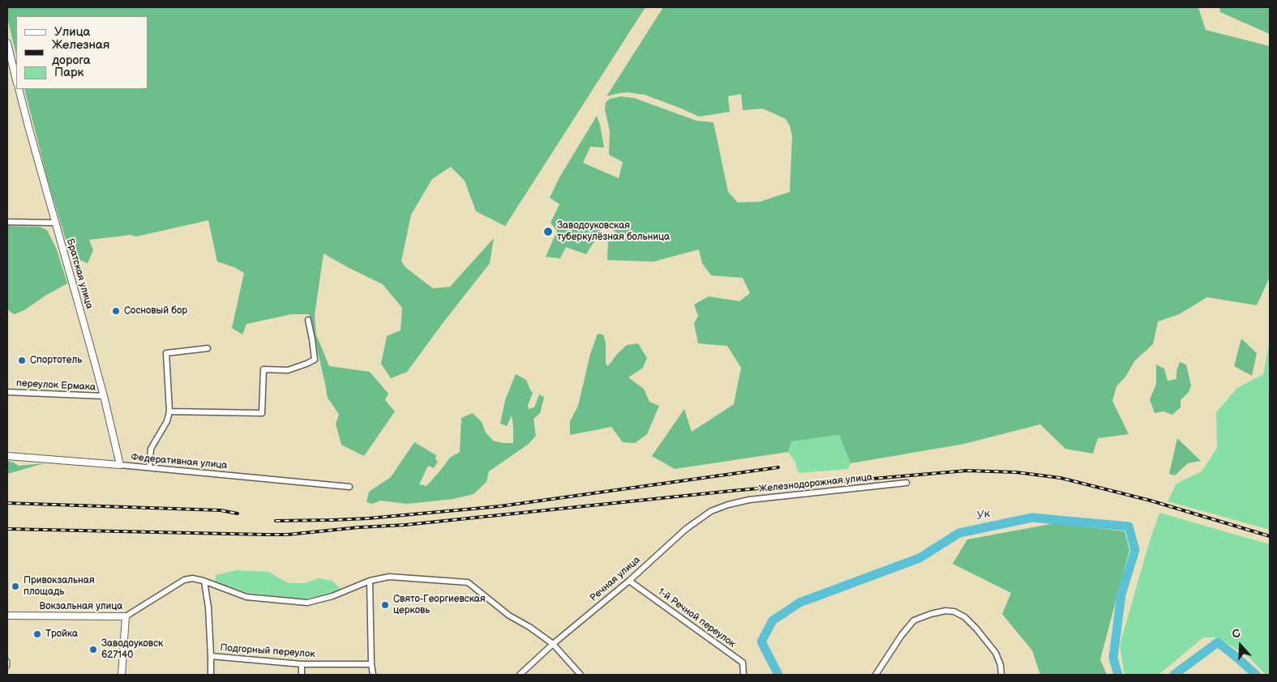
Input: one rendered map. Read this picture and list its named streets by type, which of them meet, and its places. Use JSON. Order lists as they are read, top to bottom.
{
  "streets": {
    "street": [
      "Братская улица",
      "переулок Ермака",
      "Федеративная улица",
      "Железнодорожная улица",
      "Речная улица",
      "Вокзальная улица",
      "1-й Речной переулок",
      "Подгорный переулок"
    ]
  },
  "crossings": [
    ["Братская улица", "переулок Ермака"],
    ["Братская улица", "Федеративная улица"],
    ["Железнодорожная улица", "Речная улица"],
    ["Речная улица", "Вокзальная улица"],
    ["Речная улица", "1-й Речной переулок"]
  ],
  "water": ["Ук"],
  "places": [
    "Заводоуковская туберкулёзная больница",
    "Сосновый бор",
    "Спортотель",
    "Привокзальная площадь",
    "Свято-Георгиевская церковь",
    "Тройка",
    "Заводоуковск 627140"
  ],
  "legend": ["Улица", "Железная дорога", "Парк"],
  "north": "top"
}
